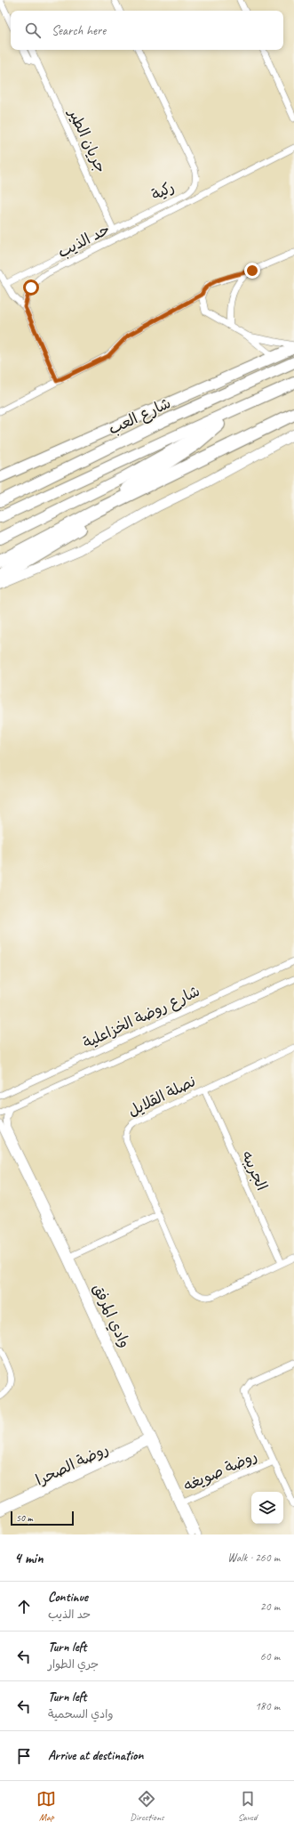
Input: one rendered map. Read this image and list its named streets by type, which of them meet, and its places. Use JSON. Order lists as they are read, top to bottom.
{
  "streets": {
    "main road": ["شارع العب"],
    "street": [
      "جريان الطير",
      "ركية",
      "حد الذيب",
      "شارع روضة الخزاعلية",
      "نصلة القلايل",
      "الجريبه",
      "وادي المرفق",
      "روضة الصحرا",
      "روضة صويغه"
    ]
  },
  "crossings": [
    ["جريان الطير", "ركية"],
    ["شارع روضة الخزاعلية", "وادي المرفق"],
    ["نصلة القلايل", "الجريبه"],
    ["وادي المرفق", "روضة الصحرا"],
    ["وادي المرفق", "روضة صويغه"]
  ],
  "scale_bar": "50 m",
  "page": {
    "search": "Search here",
    "scale": "50 m",
    "heading": ["4 min", "Walk · 260 m"],
    "list": [
      ["Continue", "حد الذيب", "20 m"],
      ["Turn left", "جري الطوار", "60 m"],
      ["Turn left", "وادي السحمية", "180 m"],
      "Arrive at destination"
    ],
    "nav": ["Map", "Directions", "Saved"]
  }
}
